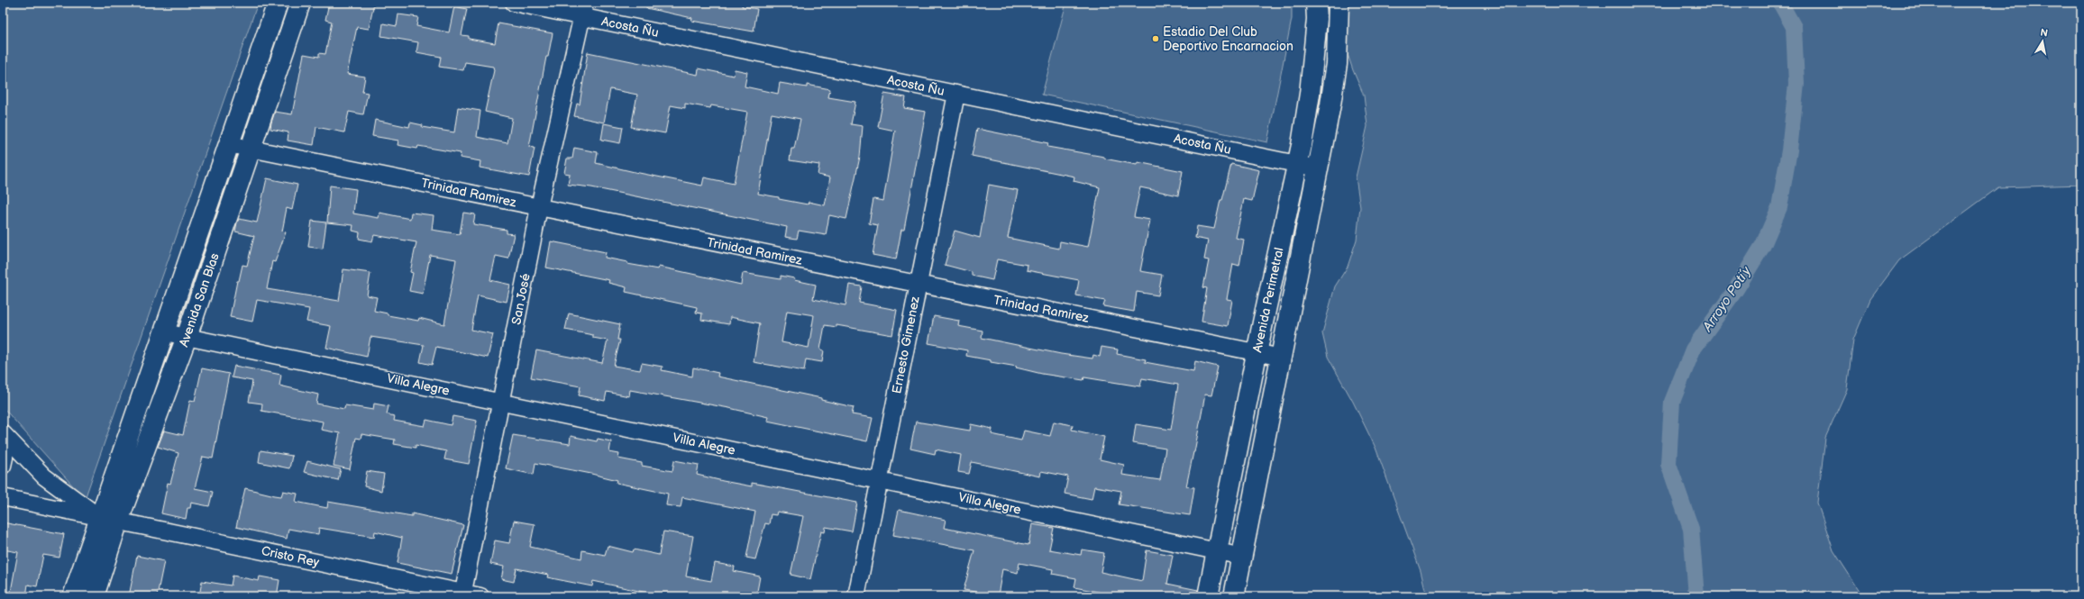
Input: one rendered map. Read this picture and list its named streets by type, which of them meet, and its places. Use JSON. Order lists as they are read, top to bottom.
{
  "streets": {
    "street": [
      "Acosta Ñu",
      "Trinidad Ramirez",
      "San José",
      "Avenida San Blas",
      "Avenida Perimetral",
      "Ernesto Gimenez",
      "Villa Alegre",
      "Cristo Rey"
    ]
  },
  "crossings": [
    ["Acosta Ñu", "San José"],
    ["Acosta Ñu", "Avenida Perimetral"],
    ["Acosta Ñu", "Ernesto Gimenez"],
    ["Trinidad Ramirez", "San José"],
    ["Trinidad Ramirez", "Avenida San Blas"],
    ["Trinidad Ramirez", "Avenida Perimetral"],
    ["Trinidad Ramirez", "Ernesto Gimenez"],
    ["San José", "Villa Alegre"],
    ["San José", "Cristo Rey"],
    ["Avenida San Blas", "Villa Alegre"],
    ["Avenida San Blas", "Cristo Rey"],
    ["Avenida Perimetral", "Villa Alegre"],
    ["Ernesto Gimenez", "Villa Alegre"]
  ],
  "water": ["Arroyo Poti´y"],
  "places": ["Estadio Del Club Deportivo Encarnacion"],
  "north": "top"
}
